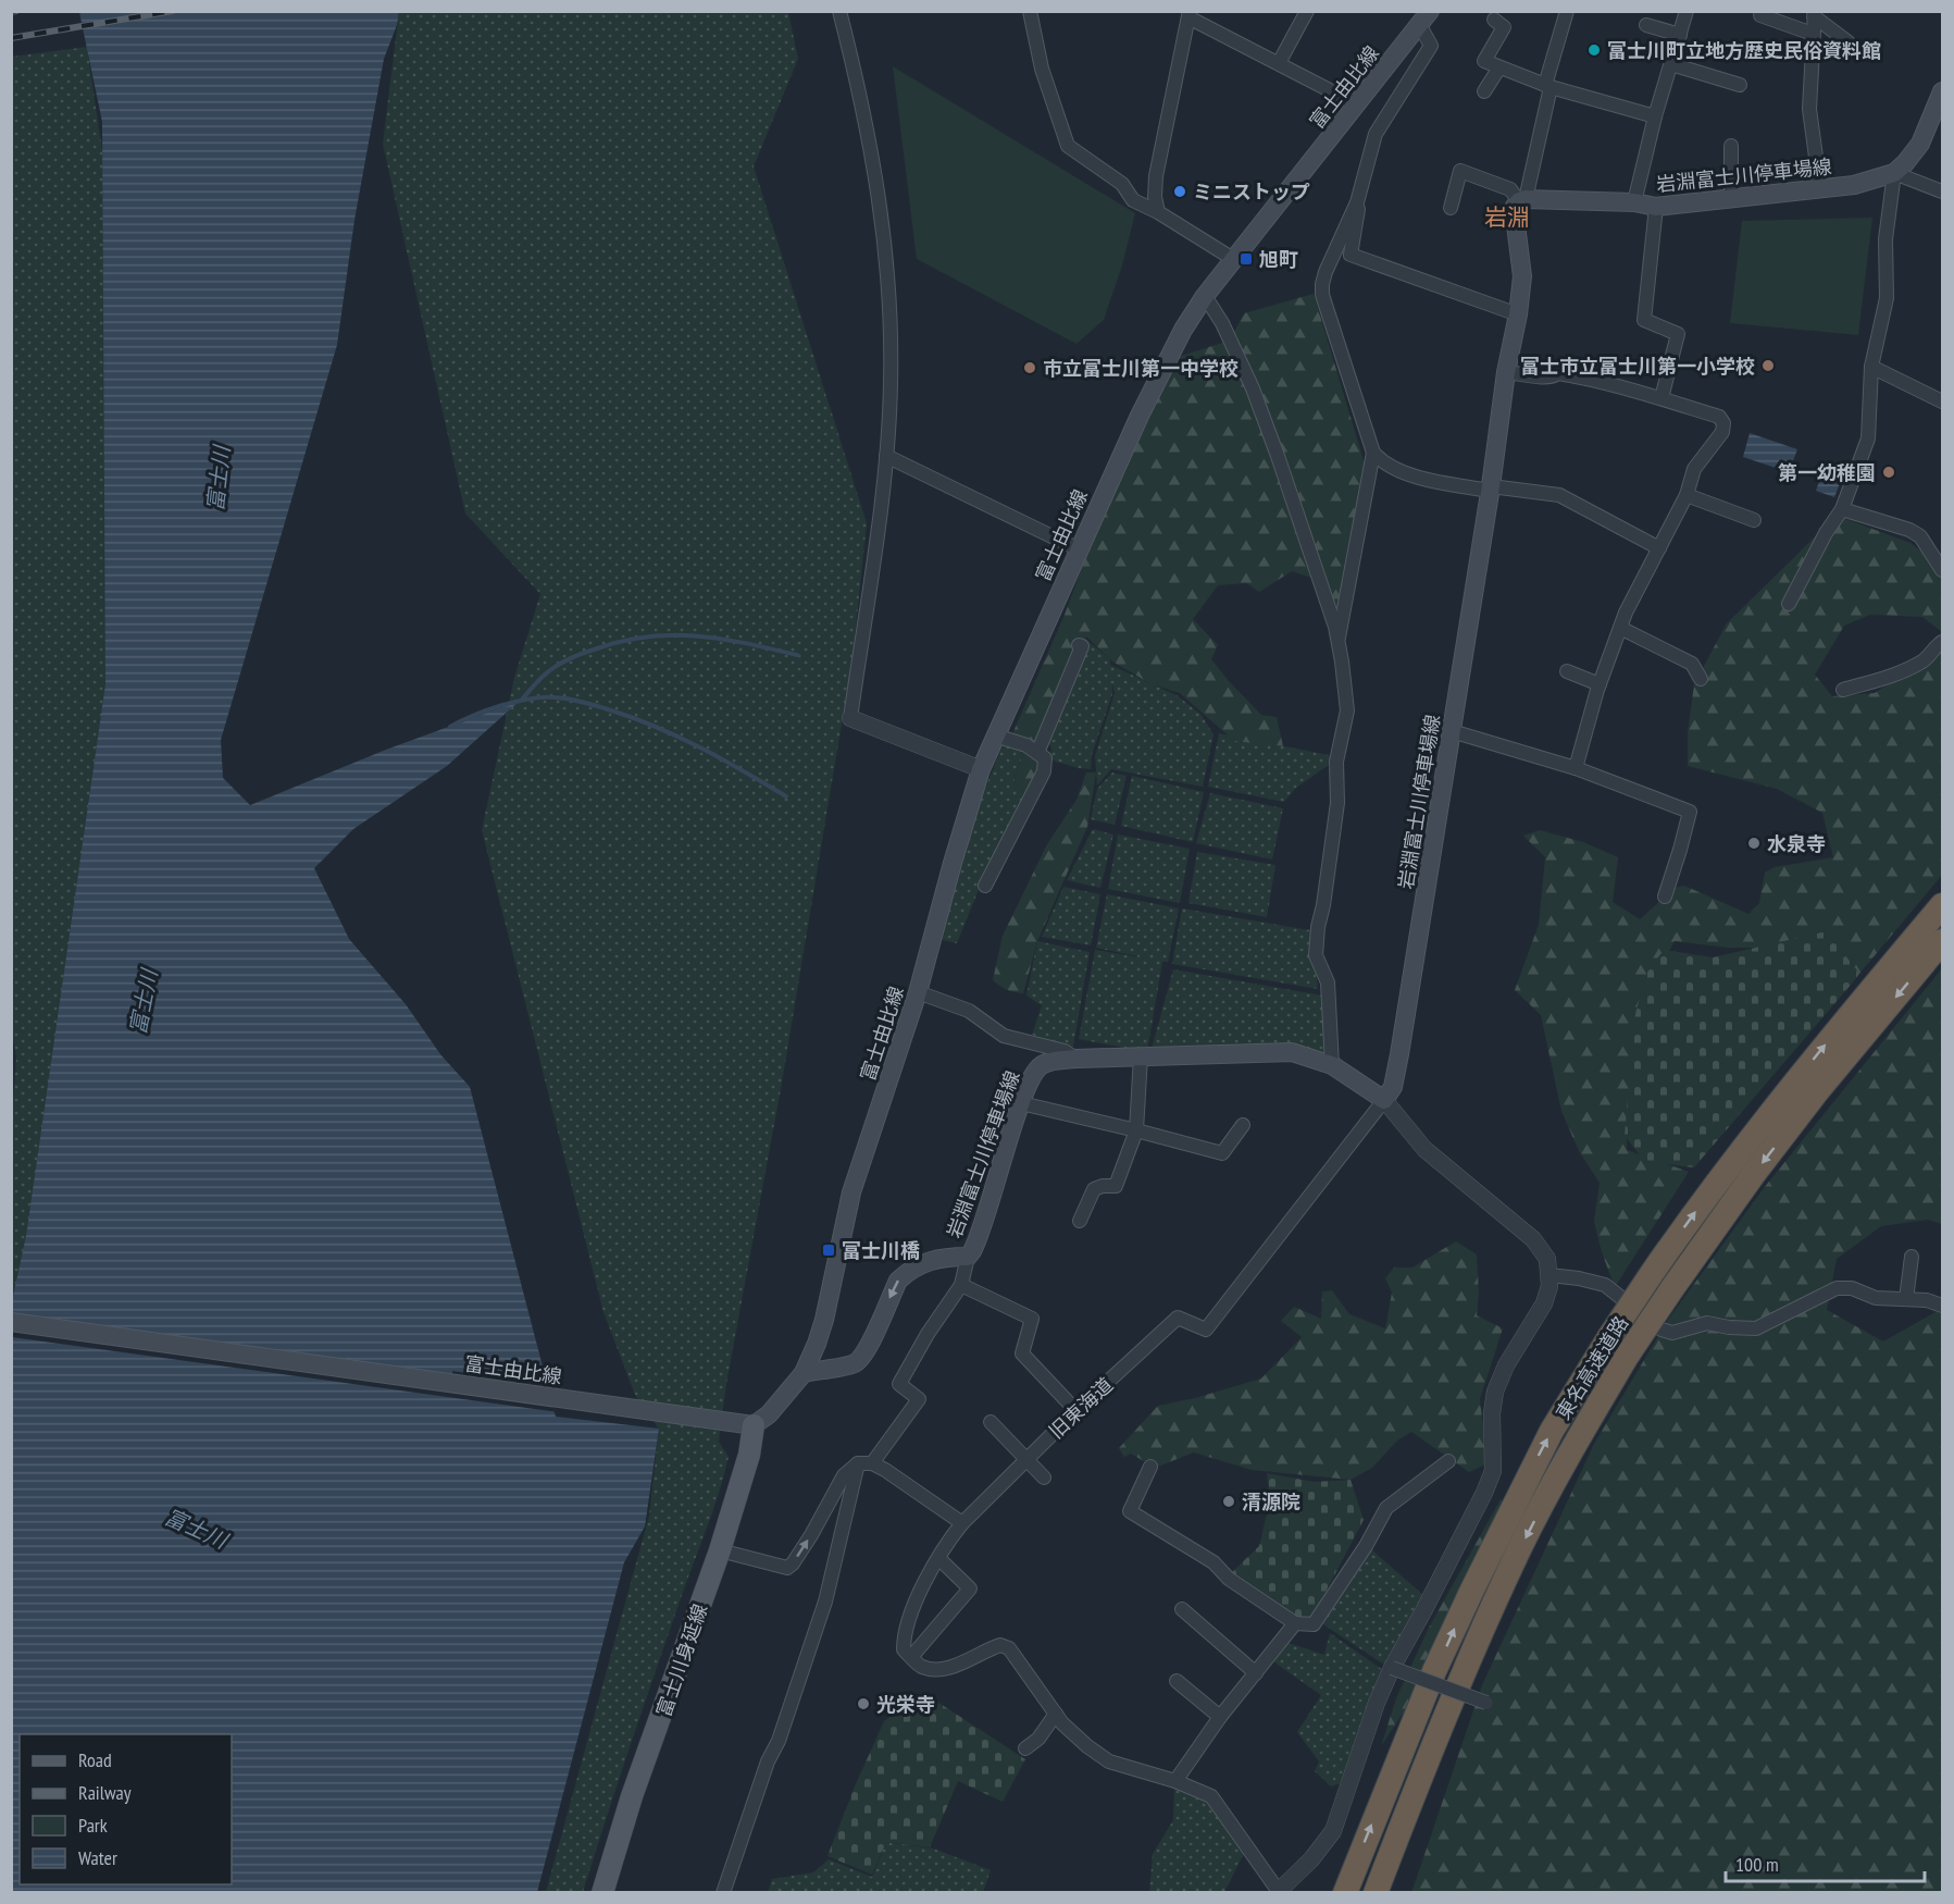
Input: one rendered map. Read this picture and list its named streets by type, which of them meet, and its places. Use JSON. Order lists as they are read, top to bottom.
{
  "streets": {
    "highway": ["東名高速道路"],
    "main road": ["富士由比線", "岩淵富士川停車場線", "富士川身延線"],
    "street": ["旧東海道"]
  },
  "crossings": [
    ["富士由比線", "岩淵富士川停車場線"],
    ["富士由比線", "富士川身延線"],
    ["岩淵富士川停車場線", "旧東海道"]
  ],
  "districts": ["岩淵"],
  "water": ["富士川"],
  "places": {
    "other": [
      "富士川町立地方歴史民俗資料館",
      "ミニストップ",
      "富士市立富士川第一小学校",
      "市立富士川第一中学校",
      "第一幼稚園",
      "水泉寺",
      "清源院",
      "光栄寺"
    ],
    "transit": ["旭町", "富士川橋"]
  },
  "legend": [
    "Road",
    "Railway",
    "Park",
    "Water"
  ],
  "scale_bar": "100 m"
}
